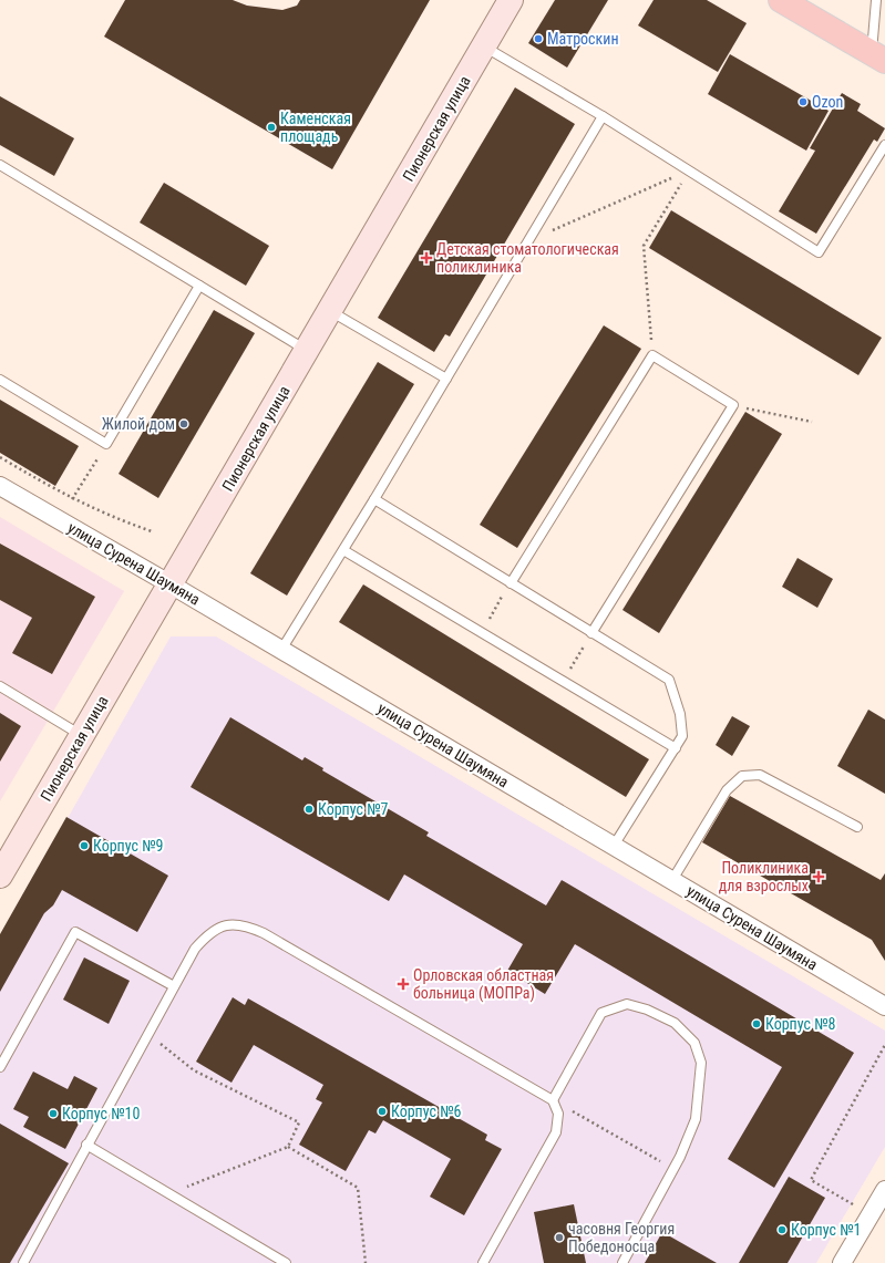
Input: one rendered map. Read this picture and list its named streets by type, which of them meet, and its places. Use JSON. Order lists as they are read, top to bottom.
{
  "streets": {
    "main road": ["Пионерская улица"],
    "street": ["улица Сурена Шаумяна"]
  },
  "crossings": [
    ["Пионерская улица", "улица Сурена Шаумяна"]
  ],
  "places": {
    "other": [
      "Матроскин",
      "Ozon",
      "Каменская площадь",
      "Жилой дом",
      "Корпус №7",
      "Корпус №9",
      "Корпус №8",
      "Корпус №6",
      "Корпус №10",
      "Корпус №1",
      "часовня Георгия Победоносца"
    ],
    "health": ["Детская стоматологическая поликлиника", "Поликлиника для взрослых", "Орловская областная больница (МОПРа)"]
  }
}
